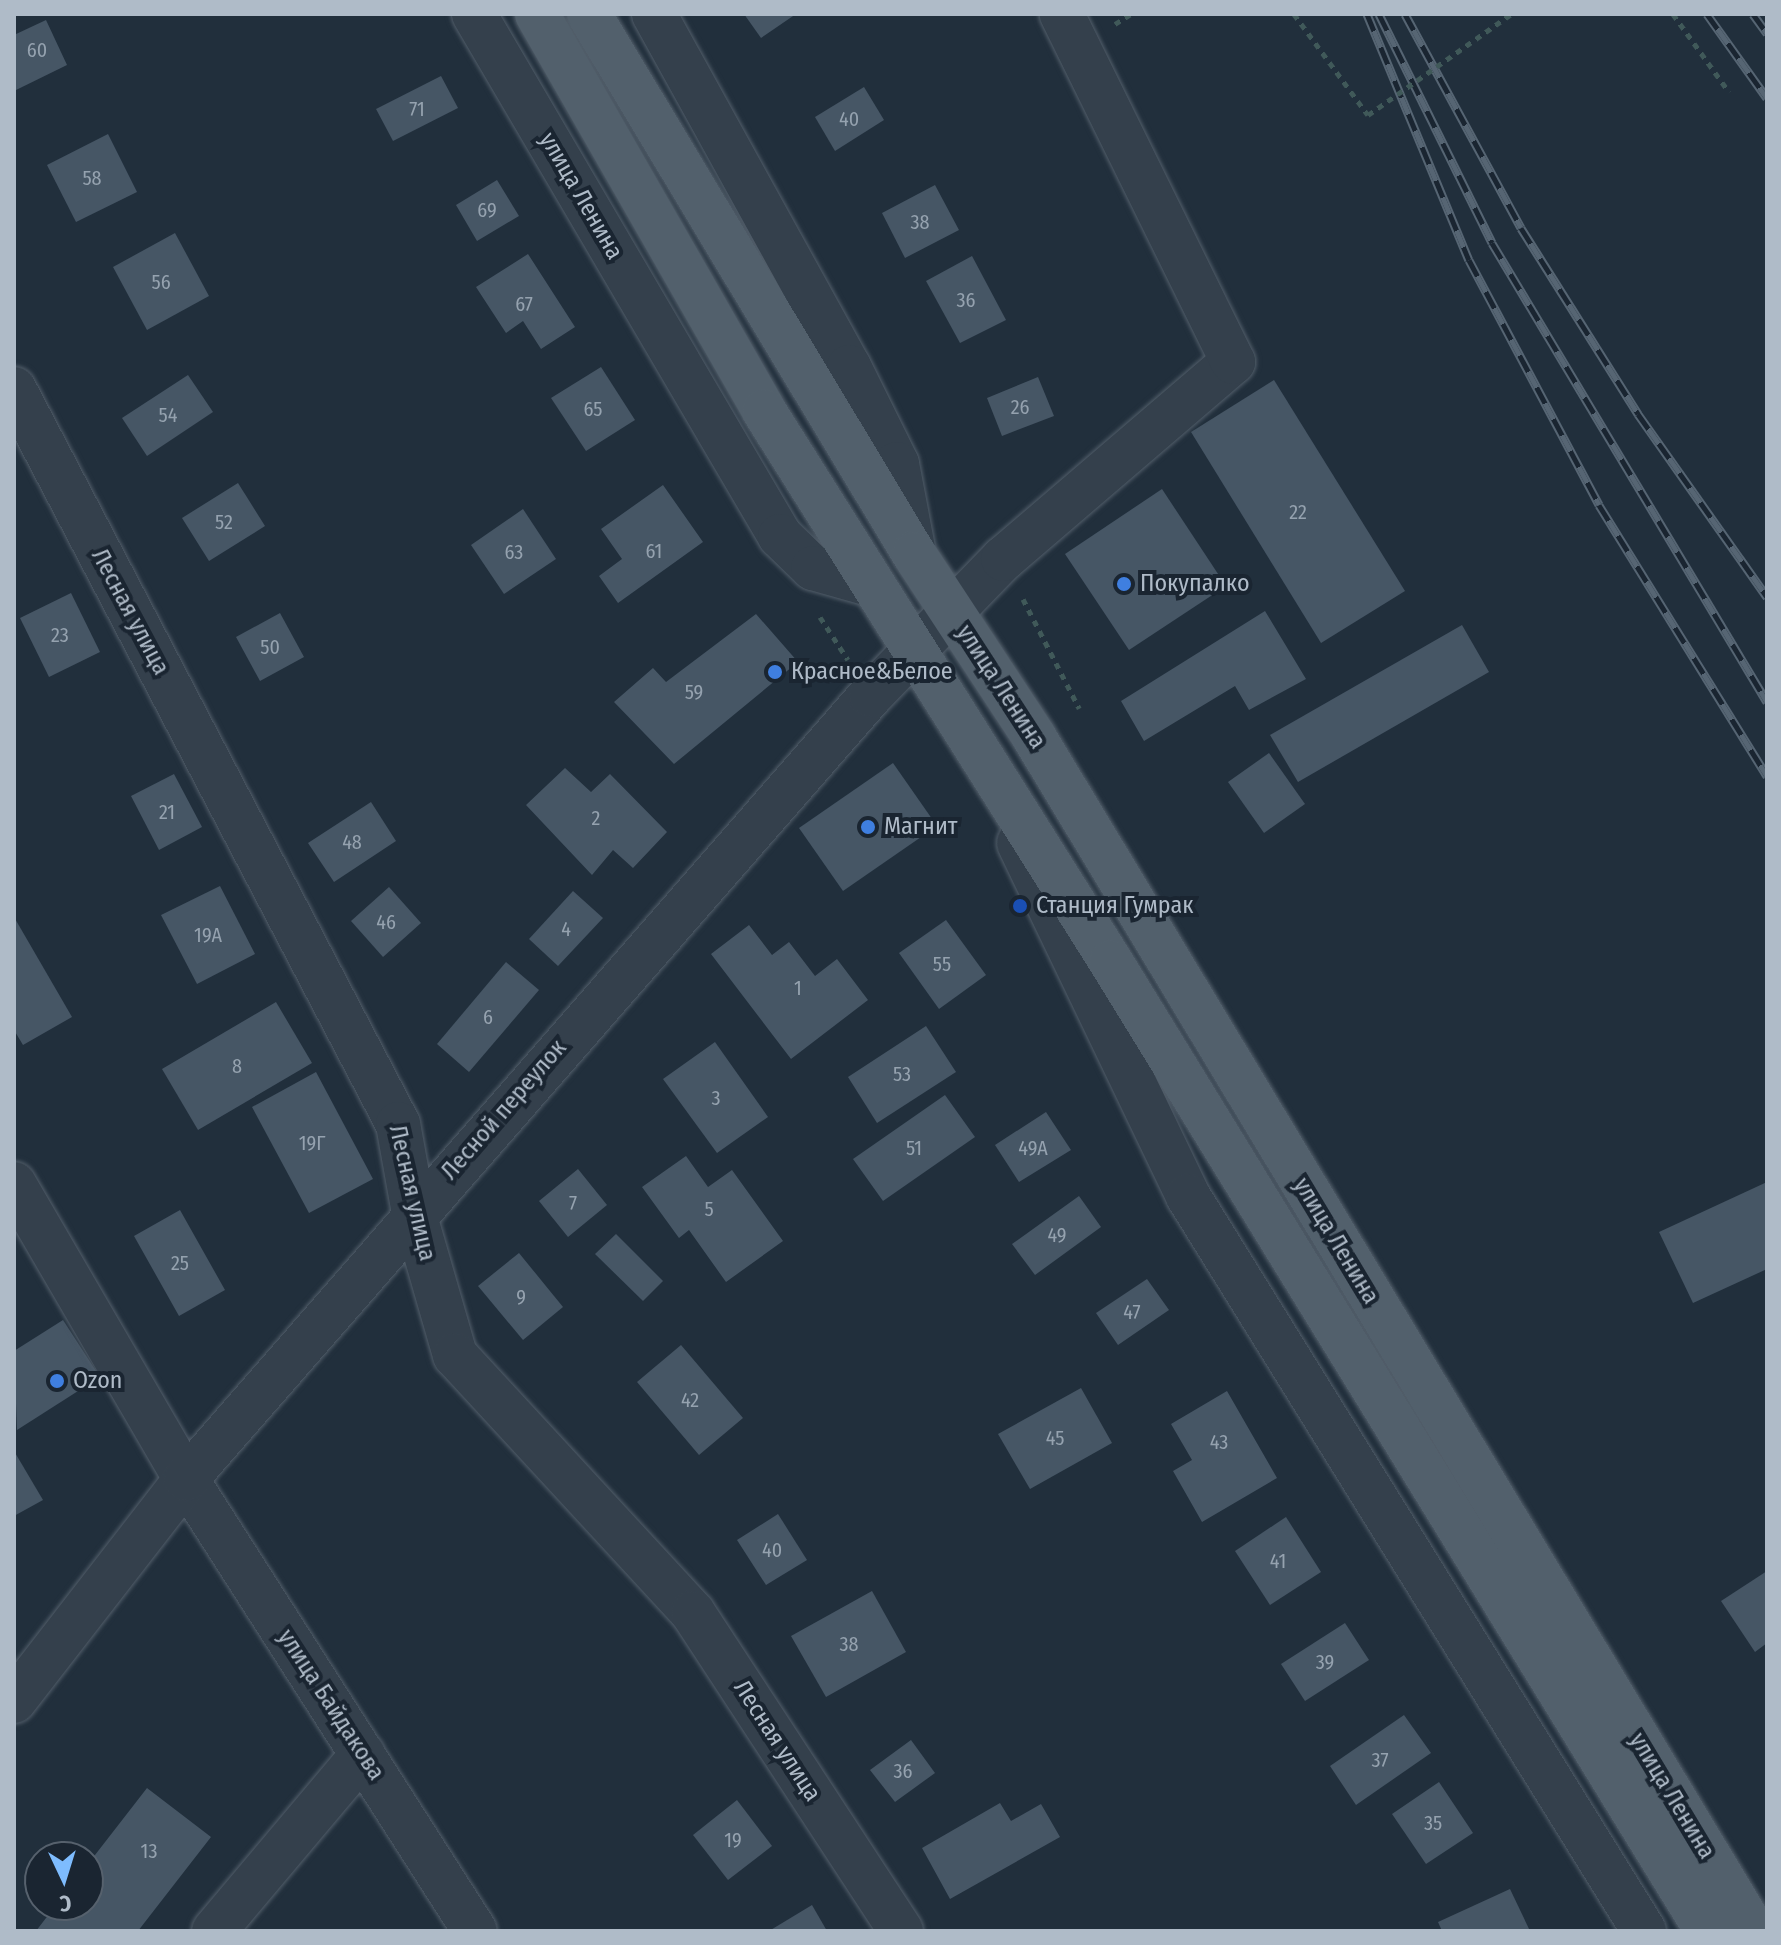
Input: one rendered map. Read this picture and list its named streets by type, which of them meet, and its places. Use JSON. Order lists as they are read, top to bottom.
{
  "streets": {
    "main road": ["улица Ленина"],
    "street": ["Лесная улица", "Лесной переулок", "улица Байдакова"]
  },
  "crossings": [
    ["улица Ленина", "Лесной переулок"],
    ["Лесная улица", "Лесной переулок"],
    ["Лесной переулок", "улица Байдакова"]
  ],
  "places": [
    "Покупалко",
    "Красное&Белое",
    "Магнит",
    "Станция Гумрак",
    "Ozon"
  ],
  "house_numbers": [
    "60",
    "71",
    "40",
    "58",
    "69",
    "38",
    "56",
    "36",
    "67",
    "26",
    "65",
    "54",
    "22",
    "52",
    "61",
    "63",
    "23",
    "50",
    "59",
    "21",
    "2",
    "48",
    "46",
    "4",
    "19А",
    "55",
    "1",
    "6",
    "8",
    "53",
    "3",
    "19Г",
    "51",
    "49А",
    "7",
    "5",
    "49",
    "25",
    "9",
    "47",
    "42",
    "45",
    "43",
    "40",
    "41",
    "38",
    "39",
    "37",
    "36",
    "35",
    "19",
    "13"
  ],
  "north": "bottom"
}
